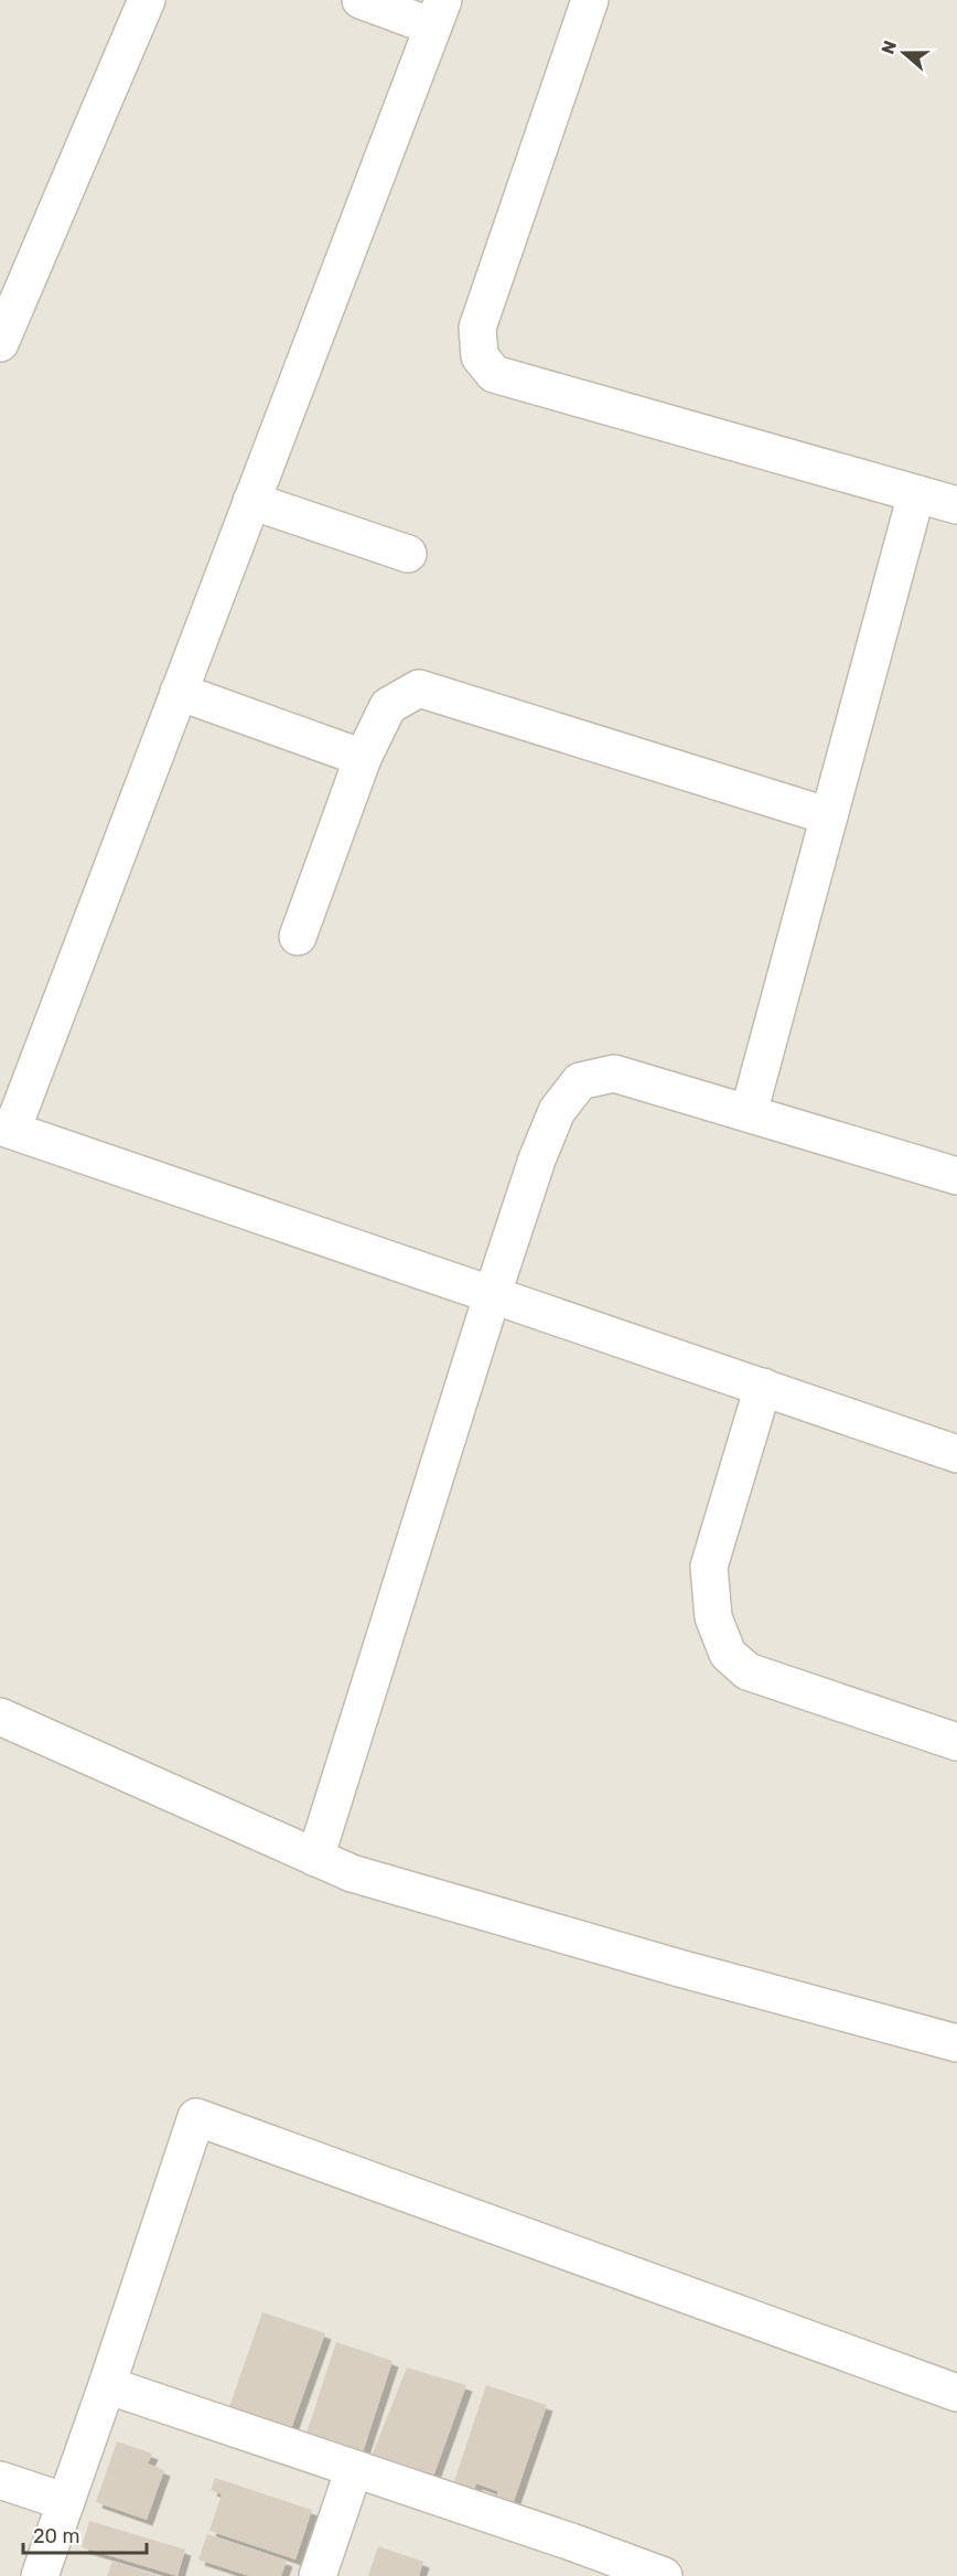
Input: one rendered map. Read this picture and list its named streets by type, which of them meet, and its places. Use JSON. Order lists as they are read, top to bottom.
{
  "scale_bar": "20 m",
  "north": "left"
}
